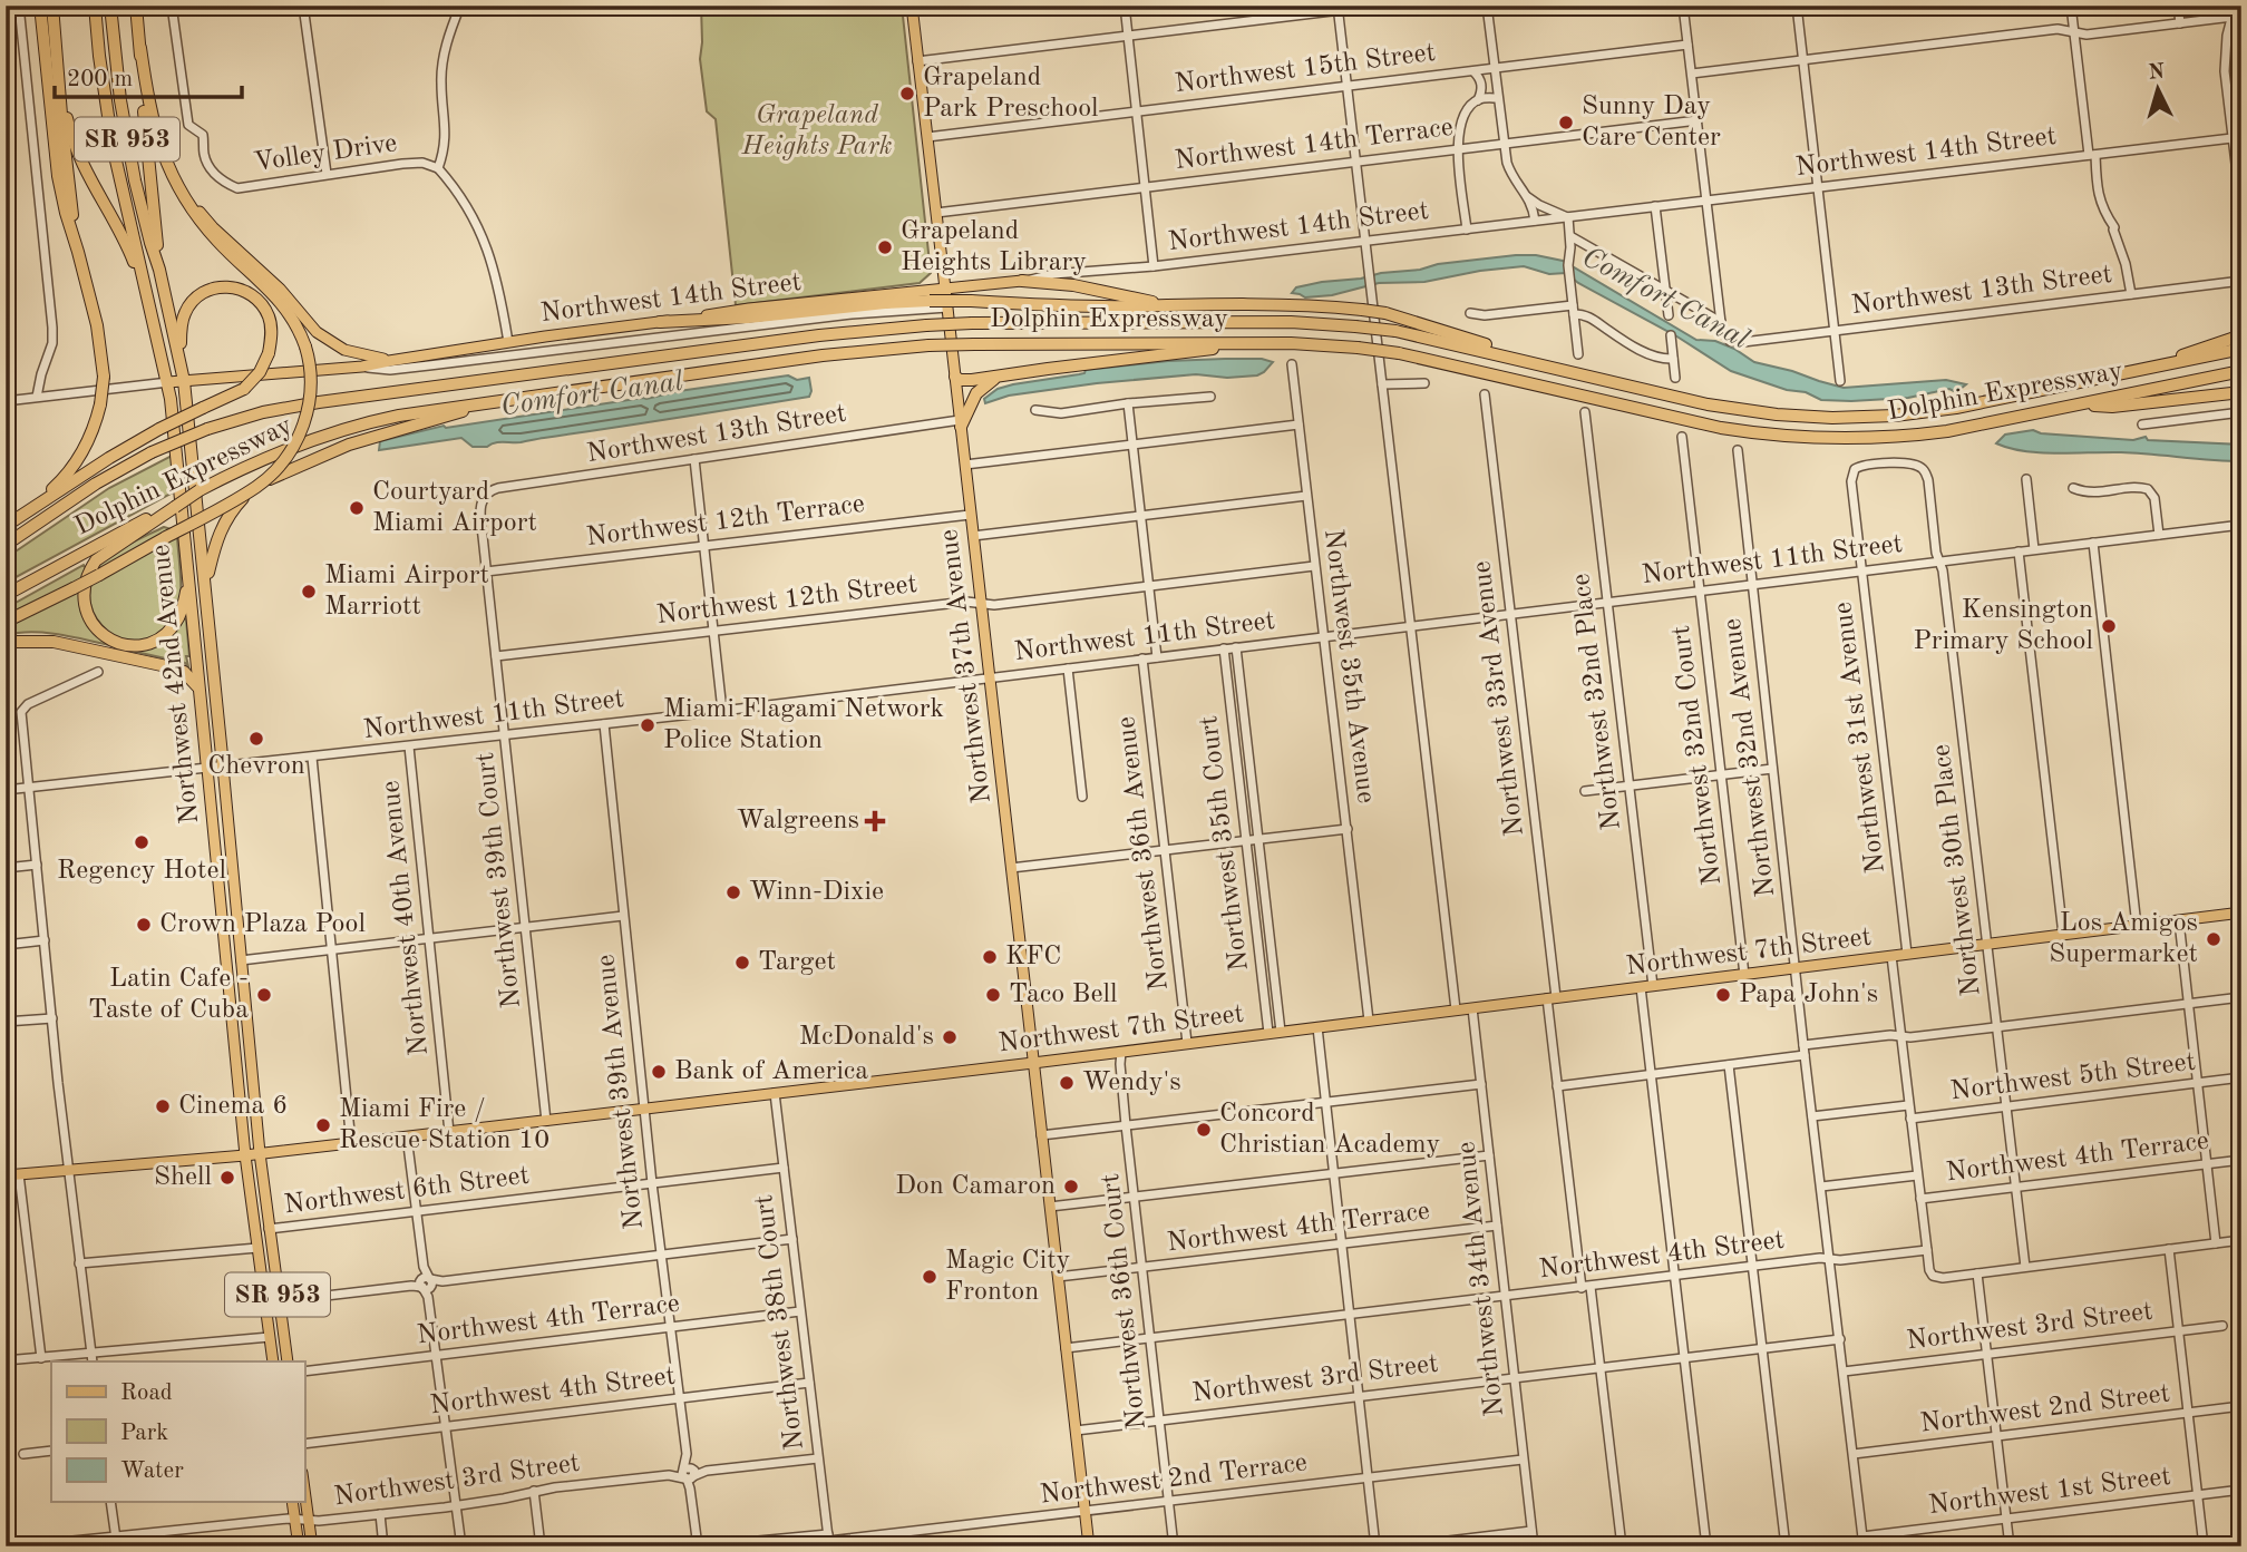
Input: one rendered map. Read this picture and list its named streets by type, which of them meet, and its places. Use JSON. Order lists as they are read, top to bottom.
{
  "streets": {
    "highway": ["SR 953", "Dolphin Expressway", "Northwest 42nd Avenue"],
    "main road": ["Northwest 14th Street", "Northwest 37th Avenue", "Northwest 7th Street"],
    "street": [
      "Northwest 15th Street",
      "Northwest 14th Terrace",
      "Volley Drive",
      "Northwest 13th Street",
      "Northwest 12th Terrace",
      "Northwest 11th Street",
      "Northwest 12th Street",
      "Northwest 35th Avenue",
      "Northwest 33rd Avenue",
      "Northwest 32nd Place",
      "Northwest 31st Avenue",
      "Northwest 32nd Court",
      "Northwest 32nd Avenue",
      "Northwest 35th Court",
      "Northwest 36th Avenue",
      "Northwest 30th Place",
      "Northwest 39th Court",
      "Northwest 40th Avenue",
      "Northwest 5th Street",
      "Northwest 39th Avenue",
      "Northwest 4th Terrace",
      "Northwest 6th Street",
      "Northwest 4th Street",
      "Northwest 34th Avenue",
      "Northwest 36th Court",
      "Northwest 38th Court",
      "Northwest 3rd Street",
      "Northwest 2nd Street",
      "Northwest 2nd Terrace",
      "Northwest 1st Street"
    ]
  },
  "crossings": [
    ["Northwest 15th Street", "Northwest 37th Avenue"],
    ["Northwest 14th Terrace", "Northwest 37th Avenue"],
    ["Northwest 14th Street", "Northwest 37th Avenue"],
    ["Northwest 14th Street", "Northwest 42nd Avenue"],
    ["Northwest 13th Street", "Northwest 37th Avenue"],
    ["Northwest 13th Street", "Northwest 39th Court"],
    ["Northwest 12th Terrace", "Northwest 37th Avenue"],
    ["Northwest 12th Terrace", "Northwest 39th Court"],
    ["Northwest 11th Street", "Northwest 37th Avenue"],
    ["Northwest 11th Street", "Northwest 35th Avenue"],
    ["Northwest 11th Street", "Northwest 42nd Avenue"],
    ["Northwest 11th Street", "Northwest 33rd Avenue"],
    ["Northwest 11th Street", "Northwest 32nd Place"],
    ["Northwest 11th Street", "Northwest 31st Avenue"],
    ["Northwest 11th Street", "Northwest 32nd Court"],
    ["Northwest 11th Street", "Northwest 32nd Avenue"],
    ["Northwest 11th Street", "Northwest 35th Court"],
    ["Northwest 11th Street", "Northwest 36th Avenue"],
    ["Northwest 11th Street", "Northwest 30th Place"],
    ["Northwest 11th Street", "Northwest 39th Court"],
    ["Northwest 11th Street", "Northwest 40th Avenue"],
    ["Northwest 11th Street", "Northwest 39th Avenue"],
    ["Northwest 12th Street", "Northwest 37th Avenue"],
    ["Northwest 12th Street", "Northwest 35th Avenue"],
    ["Northwest 12th Street", "Northwest 39th Court"],
    ["Northwest 37th Avenue", "Northwest 7th Street"],
    ["Northwest 37th Avenue", "Northwest 4th Terrace"],
    ["Northwest 37th Avenue", "Northwest 4th Street"],
    ["Northwest 35th Avenue", "Northwest 7th Street"],
    ["Northwest 42nd Avenue", "Northwest 7th Street"],
    ["Northwest 42nd Avenue", "Northwest 6th Street"],
    ["Northwest 33rd Avenue", "Northwest 7th Street"],
    ["Northwest 33rd Avenue", "Northwest 4th Street"],
    ["Northwest 33rd Avenue", "Northwest 3rd Street"],
    ["Northwest 32nd Place", "Northwest 7th Street"],
    ["Northwest 31st Avenue", "Northwest 30th Place"],
    ["Northwest 31st Avenue", "Northwest 7th Street"],
    ["Northwest 32nd Court", "Northwest 7th Street"],
    ["Northwest 32nd Avenue", "Northwest 7th Street"],
    ["Northwest 32nd Avenue", "Northwest 4th Terrace"],
    ["Northwest 32nd Avenue", "Northwest 4th Street"],
    ["Northwest 32nd Avenue", "Northwest 3rd Street"],
    ["Northwest 35th Court", "Northwest 7th Street"],
    ["Northwest 36th Avenue", "Northwest 7th Street"],
    ["Northwest 30th Place", "Northwest 7th Street"],
    ["Northwest 30th Place", "Northwest 5th Street"],
    ["Northwest 30th Place", "Northwest 4th Terrace"],
    ["Northwest 39th Court", "Northwest 7th Street"],
    ["Northwest 40th Avenue", "Northwest 7th Street"],
    ["Northwest 7th Street", "Northwest 39th Avenue"],
    ["Northwest 7th Street", "Northwest 34th Avenue"],
    ["Northwest 7th Street", "Northwest 36th Court"],
    ["Northwest 7th Street", "Northwest 38th Court"],
    ["Northwest 39th Avenue", "Northwest 4th Terrace"],
    ["Northwest 39th Avenue", "Northwest 6th Street"],
    ["Northwest 39th Avenue", "Northwest 4th Street"],
    ["Northwest 39th Avenue", "Northwest 3rd Street"],
    ["Northwest 39th Avenue", "Northwest 2nd Terrace"],
    ["Northwest 4th Terrace", "Northwest 34th Avenue"],
    ["Northwest 4th Terrace", "Northwest 36th Court"],
    ["Northwest 4th Terrace", "Northwest 38th Court"],
    ["Northwest 6th Street", "Northwest 38th Court"],
    ["Northwest 4th Street", "Northwest 34th Avenue"],
    ["Northwest 4th Street", "Northwest 36th Court"],
    ["Northwest 4th Street", "Northwest 38th Court"],
    ["Northwest 34th Avenue", "Northwest 3rd Street"],
    ["Northwest 34th Avenue", "Northwest 2nd Terrace"],
    ["Northwest 36th Court", "Northwest 3rd Street"],
    ["Northwest 36th Court", "Northwest 2nd Terrace"],
    ["Northwest 38th Court", "Northwest 3rd Street"],
    ["Northwest 38th Court", "Northwest 2nd Terrace"]
  ],
  "water": ["Comfort Canal"],
  "parks": ["Grapeland Heights Park"],
  "places": {
    "other": [
      "Grapeland Park Preschool",
      "Sunny Day Care Center",
      "Grapeland Heights Library",
      "Courtyard Miami Airport",
      "Miami Airport Marriott",
      "Kensington Primary School",
      "Miami Flagami Network Police Station",
      "Chevron",
      "Regency Hotel",
      "Winn-Dixie",
      "Crown Plaza Pool",
      "Los Amigos Supermarket",
      "KFC",
      "Target",
      "Latin Cafe - Taste of Cuba",
      "Taco Bell",
      "Papa John's",
      "McDonald's",
      "Bank of America",
      "Wendy's",
      "Cinema 6",
      "Miami Fire / Rescue Station 10",
      "Concord Christian Academy",
      "Shell",
      "Don Camaron",
      "Magic City Fronton"
    ],
    "health": ["Walgreens"]
  },
  "legend": ["Road", "Park", "Water"],
  "scale_bar": "200 m",
  "north": "top"
}
